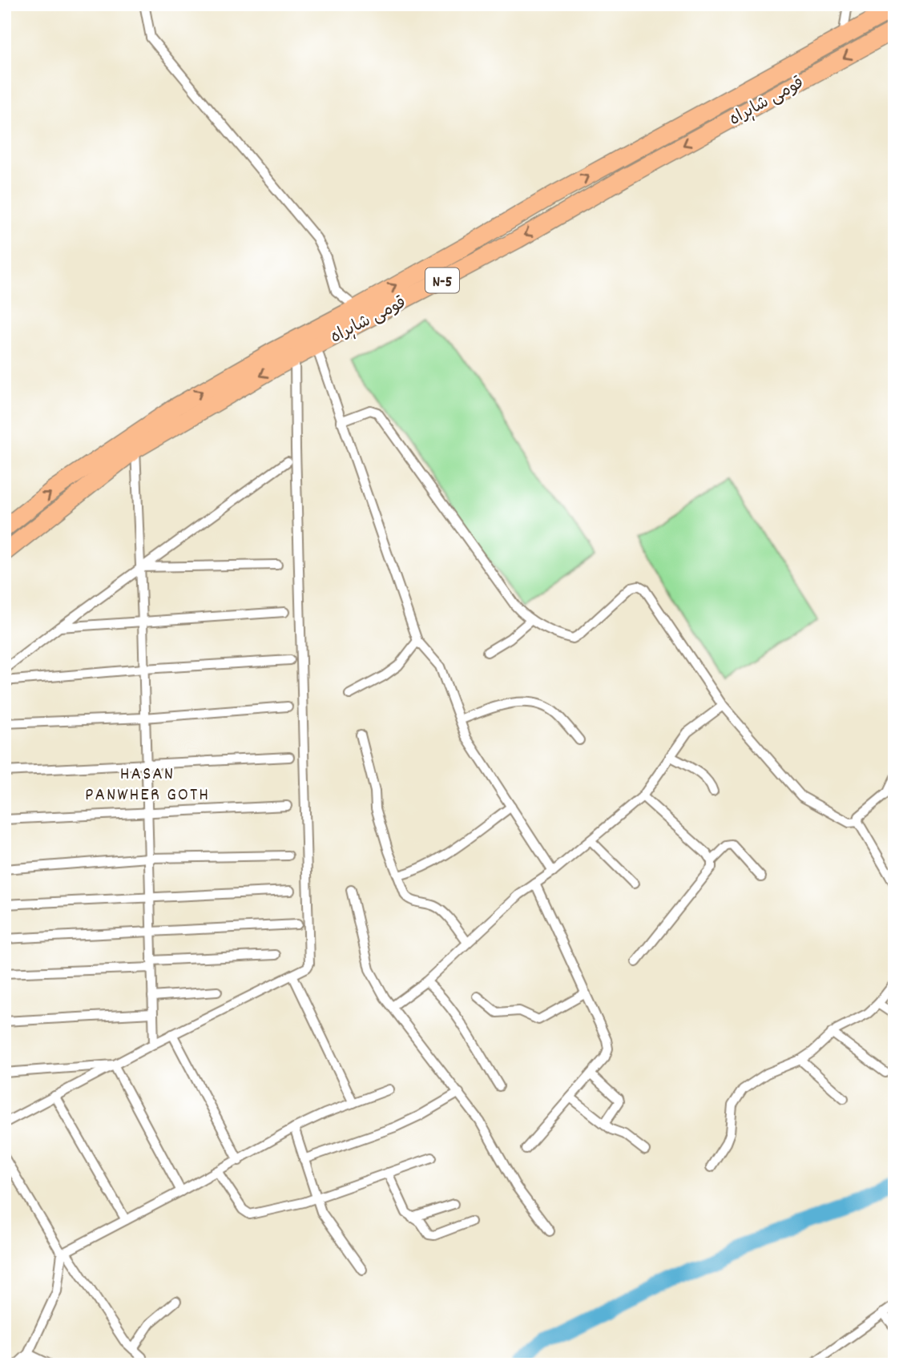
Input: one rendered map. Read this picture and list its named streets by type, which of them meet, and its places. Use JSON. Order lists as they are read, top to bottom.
{
  "streets": {
    "highway": ["قومی شاہراہ", "N-5"]
  },
  "districts": ["HASAN PANWHER GOTH"]
}
